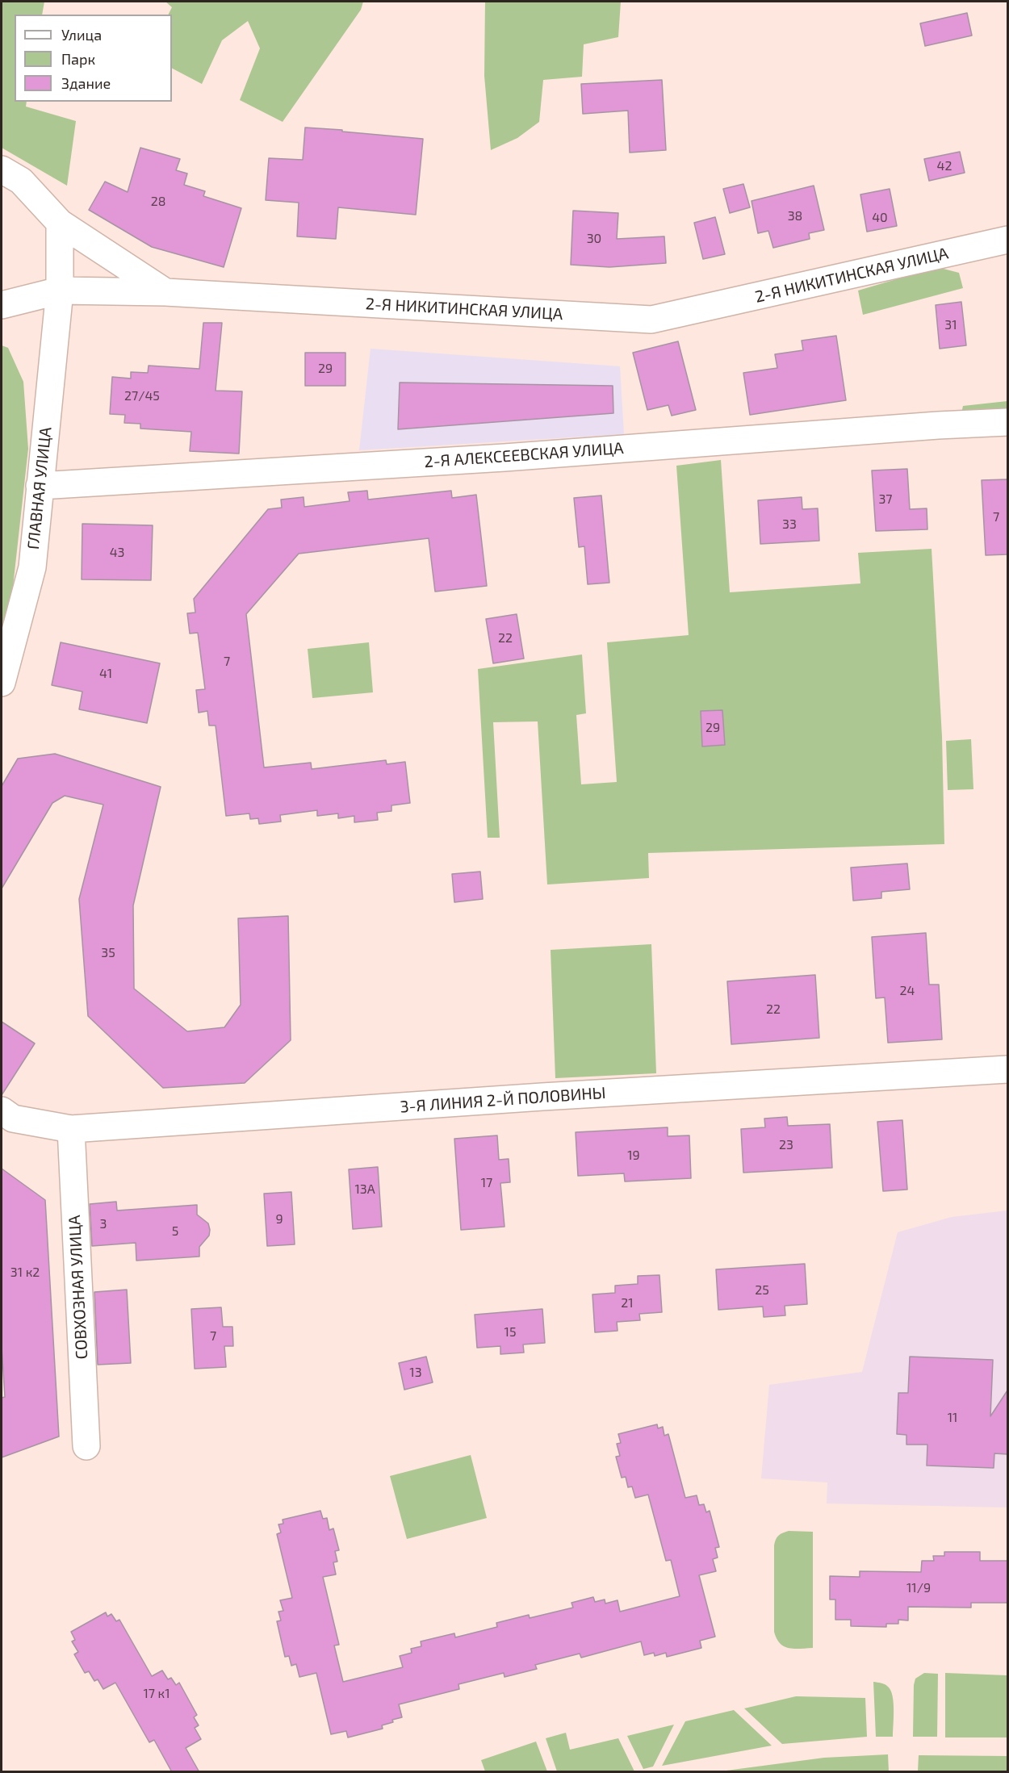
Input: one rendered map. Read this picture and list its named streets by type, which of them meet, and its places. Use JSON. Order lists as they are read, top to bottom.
{
  "streets": {
    "street": [
      "2-Я НИКИТИНСКАЯ УЛИЦА",
      "2-Я АЛЕКСЕЕВСКАЯ УЛИЦА",
      "ГЛАВНАЯ УЛИЦА",
      "3-Я ЛИНИЯ 2-Й ПОЛОВИНЫ",
      "СОВХОЗНАЯ УЛИЦА"
    ]
  },
  "crossings": [
    ["2-Я НИКИТИНСКАЯ УЛИЦА", "ГЛАВНАЯ УЛИЦА"],
    ["2-Я АЛЕКСЕЕВСКАЯ УЛИЦА", "ГЛАВНАЯ УЛИЦА"],
    ["3-Я ЛИНИЯ 2-Й ПОЛОВИНЫ", "СОВХОЗНАЯ УЛИЦА"]
  ],
  "house_numbers": [
    "42",
    "28",
    "38",
    "40",
    "30",
    "31",
    "29",
    "27/45",
    "37",
    "7",
    "33",
    "43",
    "22",
    "7",
    "41",
    "29",
    "35",
    "24",
    "22",
    "23",
    "19",
    "17",
    "13А",
    "9",
    "3",
    "5",
    "31 к2",
    "25",
    "21",
    "15",
    "7",
    "13",
    "11",
    "11/9",
    "17 к1"
  ],
  "legend": ["Улица", "Парк", "Здание"]
}
